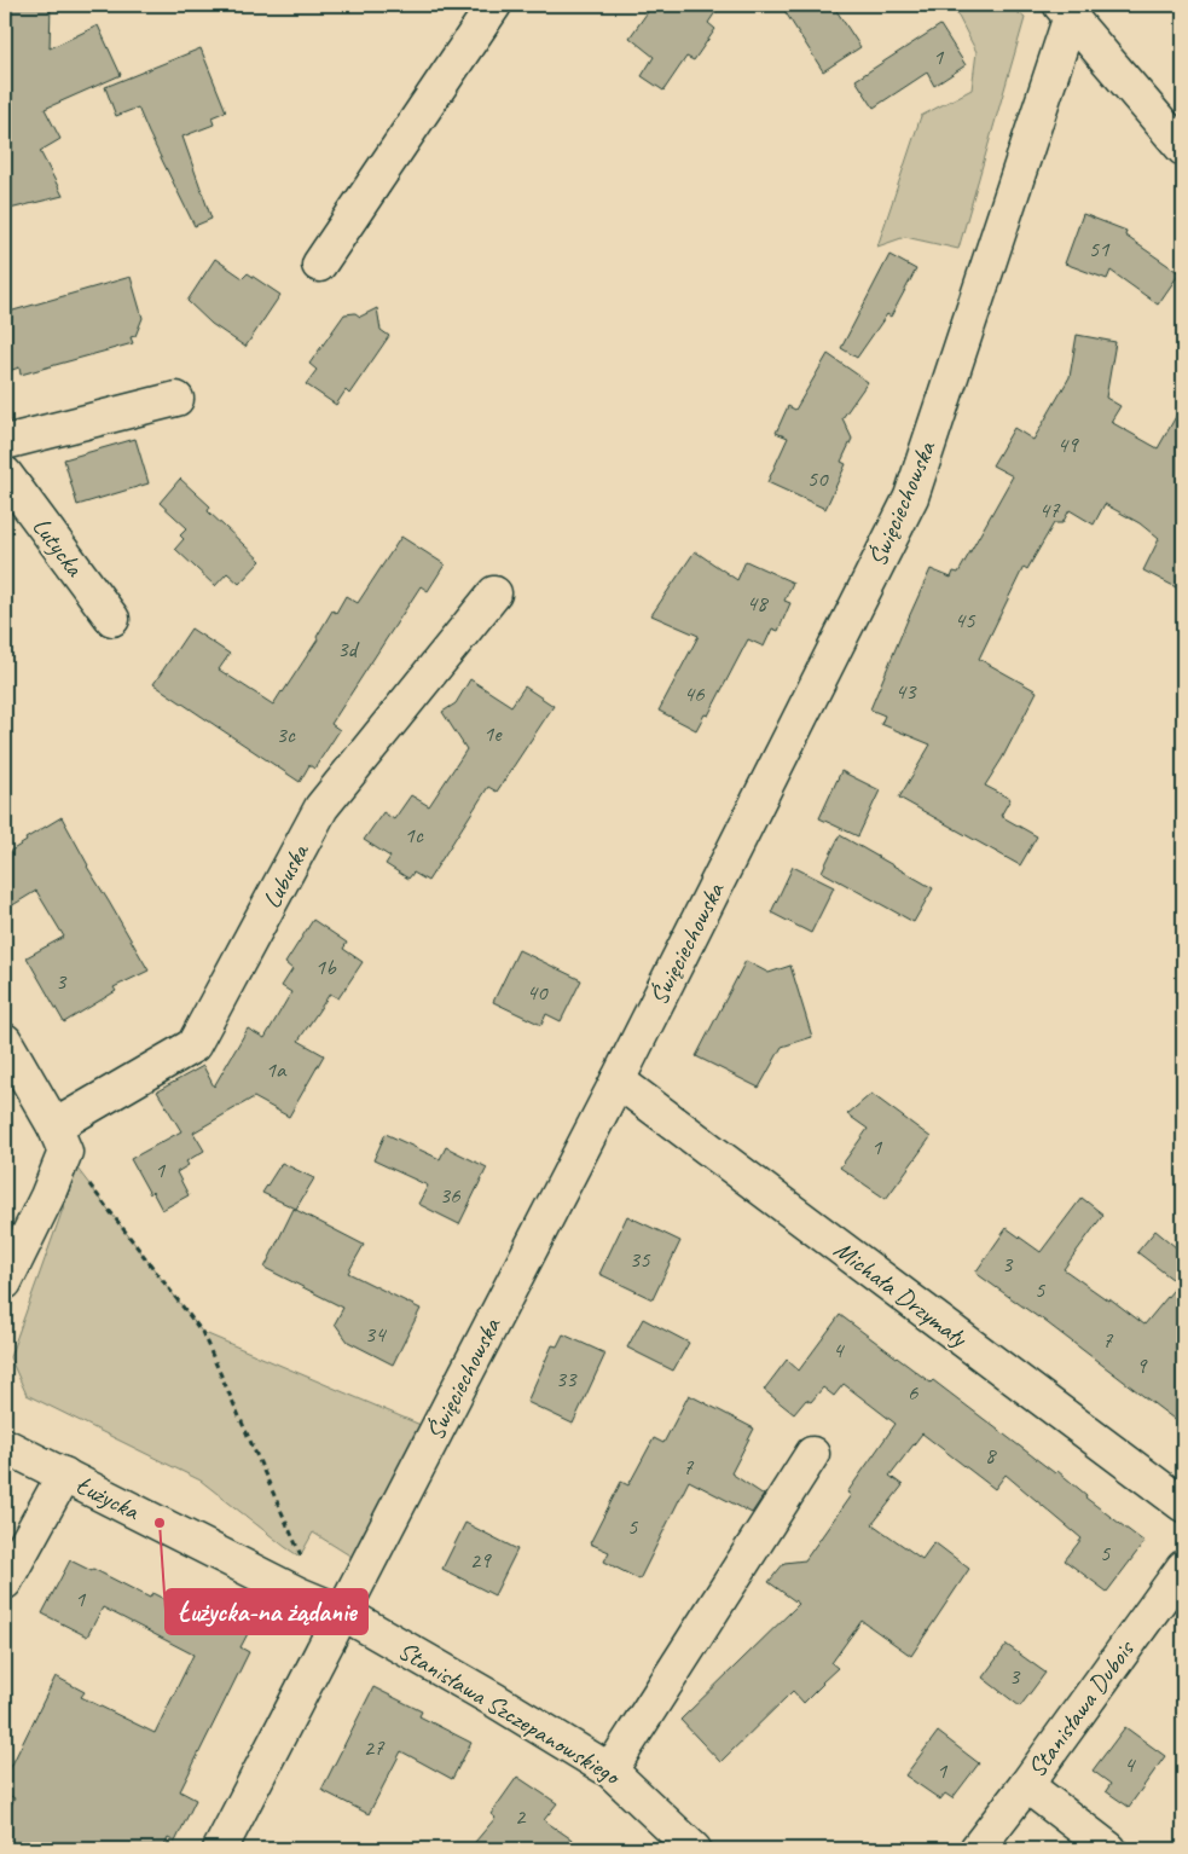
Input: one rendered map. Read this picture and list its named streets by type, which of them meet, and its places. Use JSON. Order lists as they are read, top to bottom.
{
  "streets": {
    "street": [
      "Święciechowska",
      "Lutycka",
      "Lubuska",
      "Michała Drzymały",
      "Łużycka",
      "Stanisława Dubois",
      "Stanisława Szczepanowskiego"
    ]
  },
  "crossings": [
    ["Święciechowska", "Michała Drzymały"],
    ["Święciechowska", "Łużycka"],
    ["Święciechowska", "Stanisława Szczepanowskiego"],
    ["Łużycka", "Stanisława Szczepanowskiego"]
  ],
  "places": ["Łużycka-na żądanie"],
  "house_numbers": [
    "1",
    "51",
    "49",
    "50",
    "47",
    "48",
    "45",
    "3d",
    "43",
    "46",
    "1e",
    "3c",
    "1c",
    "1b",
    "3",
    "40",
    "1a",
    "1",
    "1",
    "36",
    "35",
    "3",
    "5",
    "34",
    "7",
    "4",
    "9",
    "33",
    "6",
    "8",
    "7",
    "5",
    "5",
    "29",
    "1",
    "3",
    "27",
    "4",
    "1",
    "2"
  ]
}
